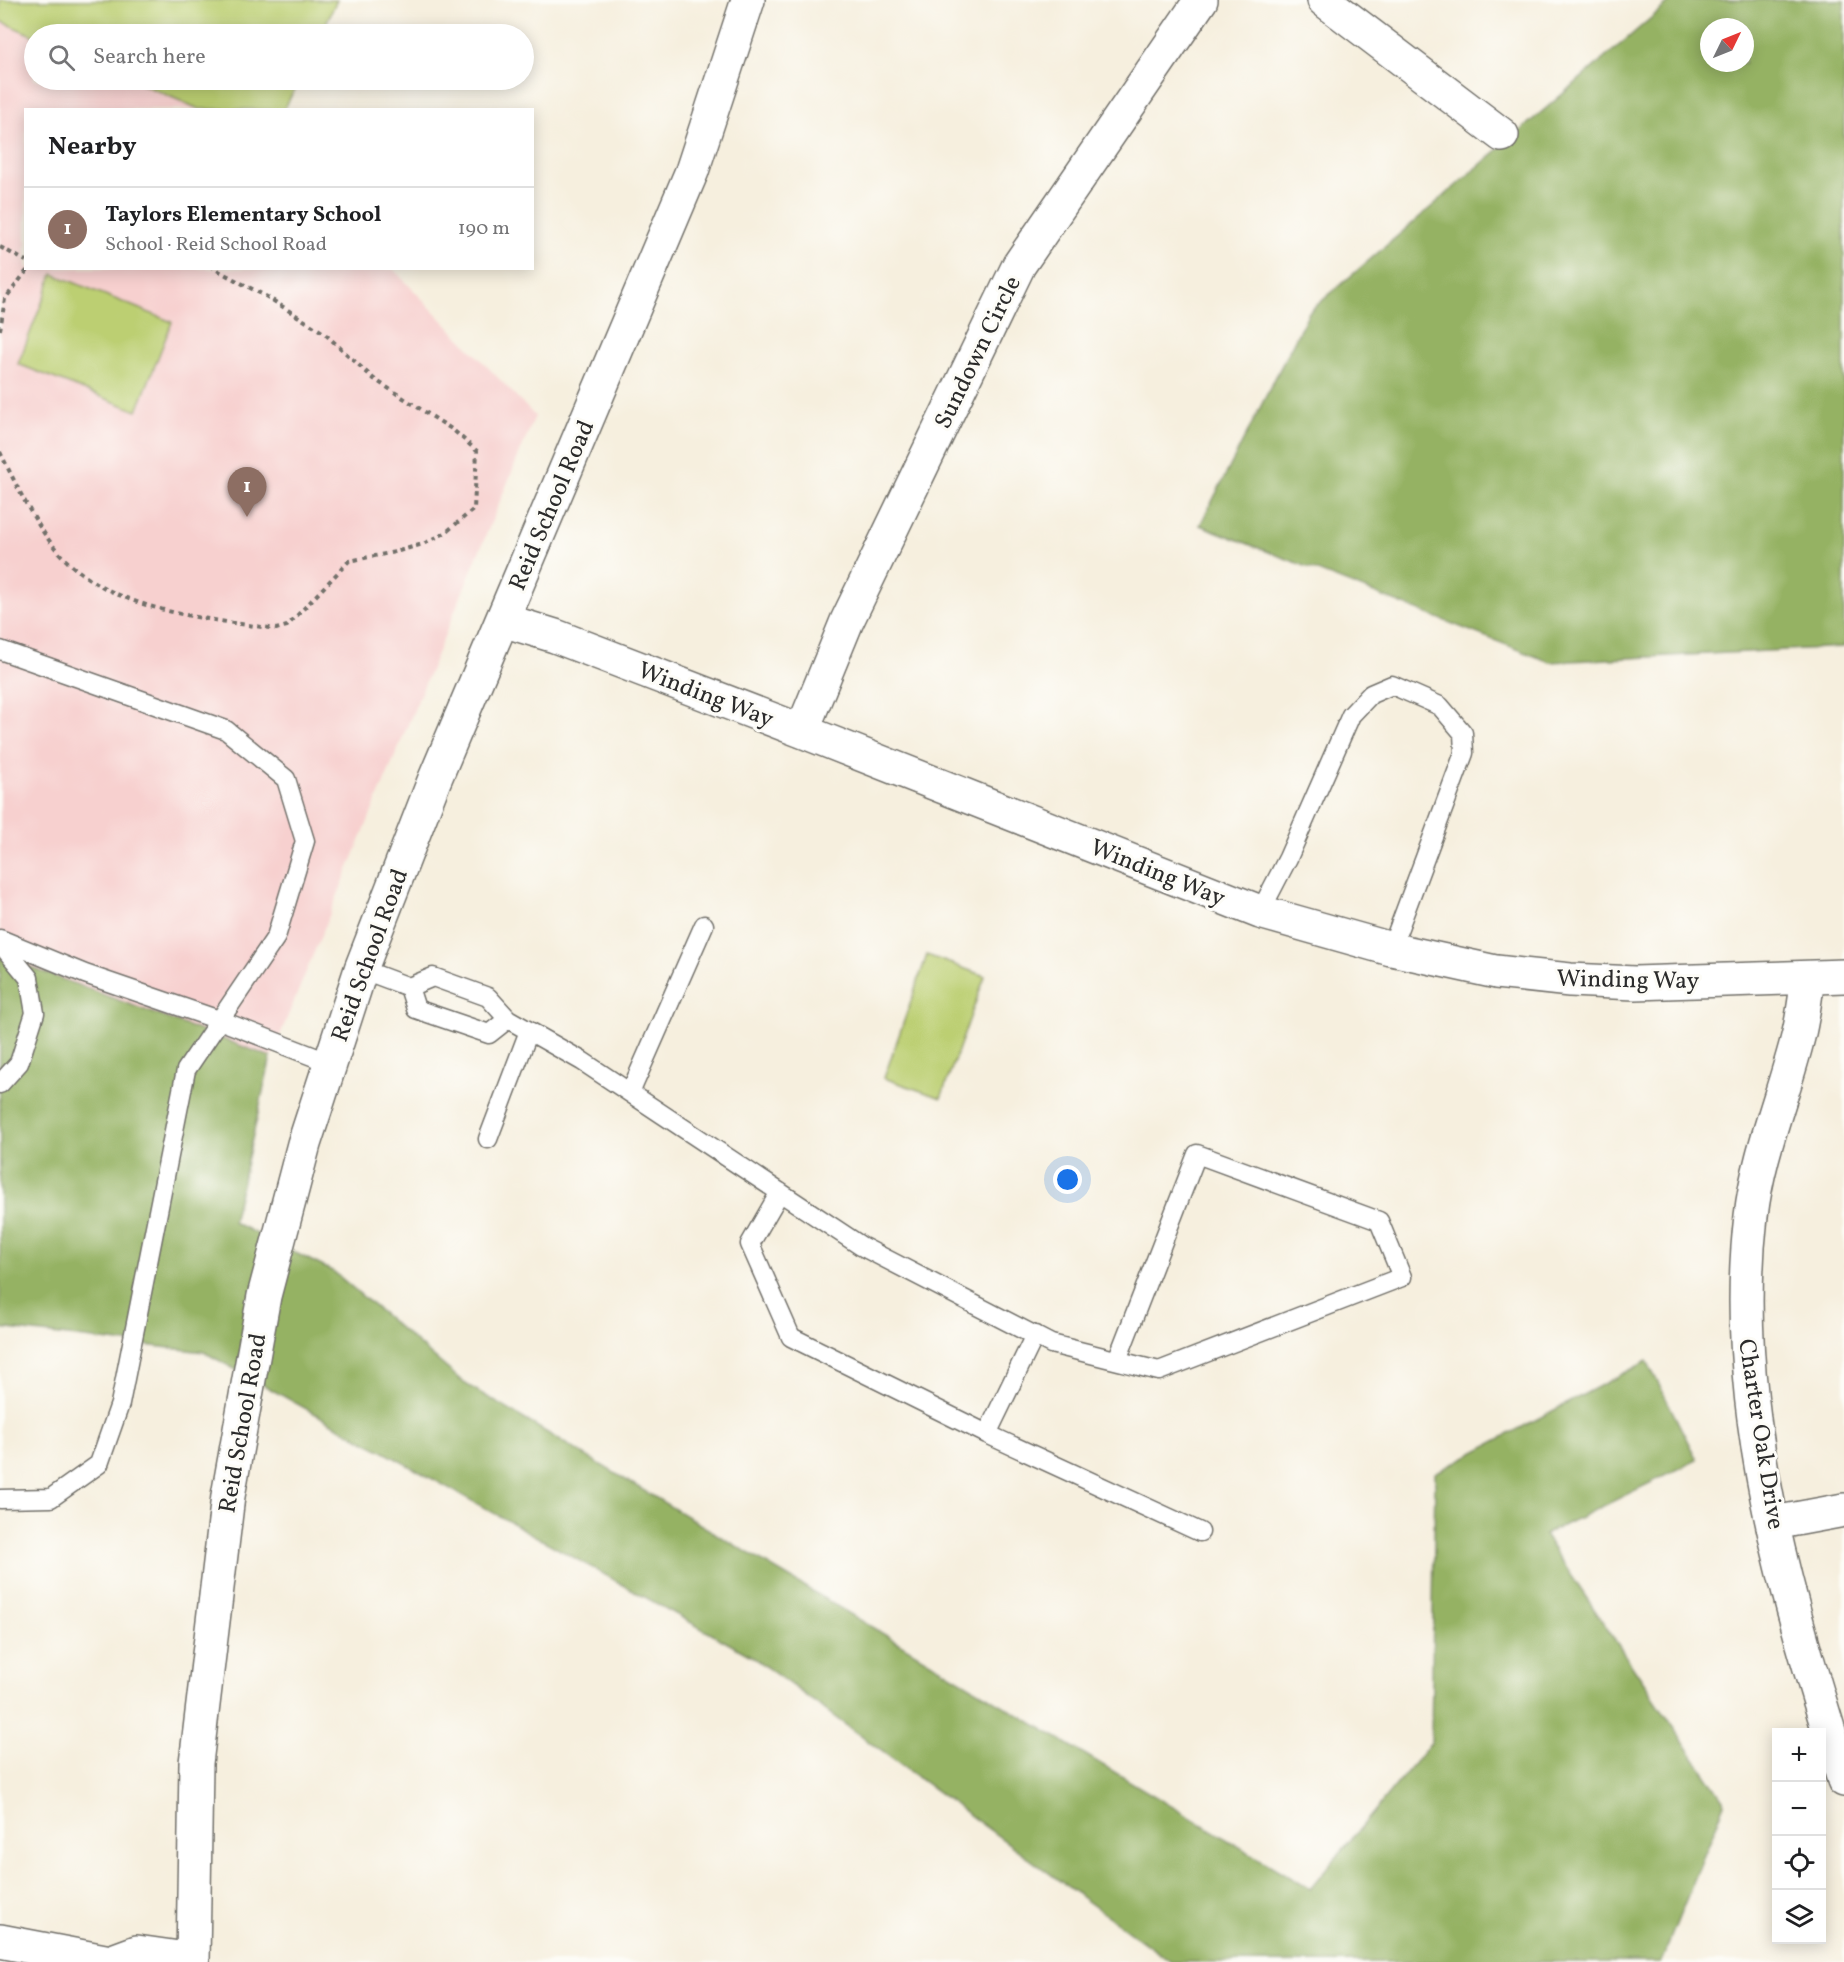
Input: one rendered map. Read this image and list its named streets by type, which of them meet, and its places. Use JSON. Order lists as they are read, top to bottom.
{
  "streets": {
    "street": [
      "Sundown Circle",
      "Reid School Road",
      "Winding Way",
      "Charter Oak Drive"
    ]
  },
  "crossings": [
    ["Sundown Circle", "Winding Way"],
    ["Reid School Road", "Winding Way"],
    ["Winding Way", "Charter Oak Drive"]
  ],
  "north": "top right",
  "page": {
    "search": "Search here",
    "heading": "Nearby",
    "list": [
      {
        "mark": "1",
        "name": "Taylors Elementary School",
        "note": "School · Reid School Road",
        "value": "190 m"
      }
    ],
    "pins": "1",
    "map_buttons": ["+", "−"]
  }
}
